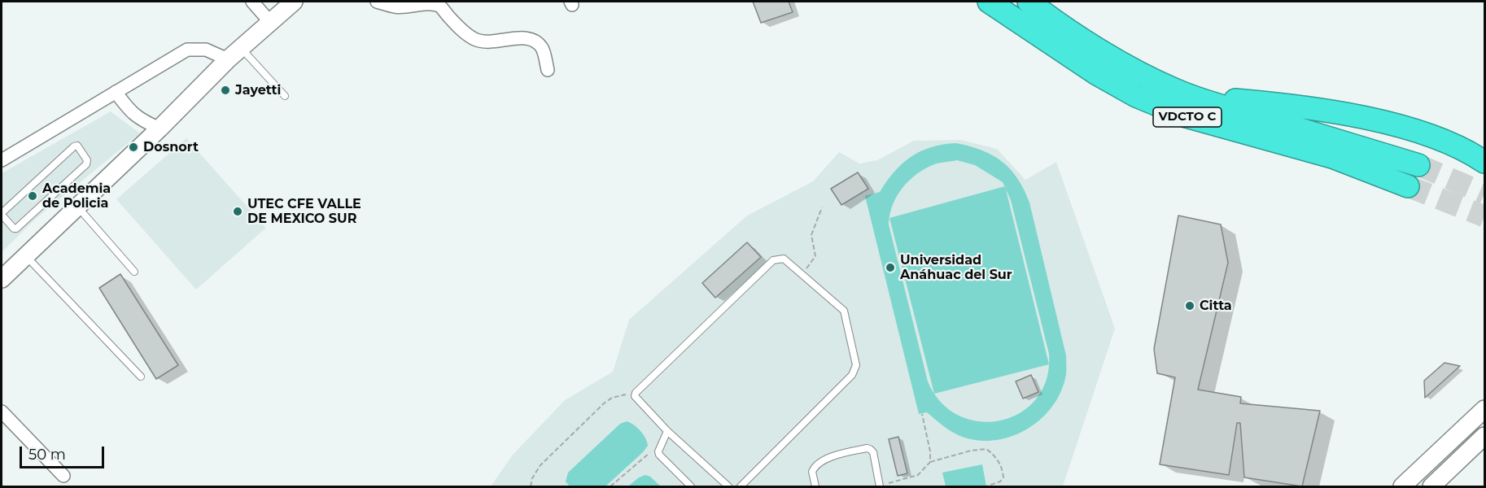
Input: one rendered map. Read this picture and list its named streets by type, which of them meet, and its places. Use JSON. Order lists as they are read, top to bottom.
{
  "streets": {
    "highway": ["VDCTO C"]
  },
  "places": [
    "Jayetti",
    "Dosnort",
    "Academia de Policia",
    "UTEC CFE VALLE DE MEXICO SUR",
    "Universidad Anáhuac del Sur",
    "Citta"
  ],
  "scale_bar": "50 m"
}
